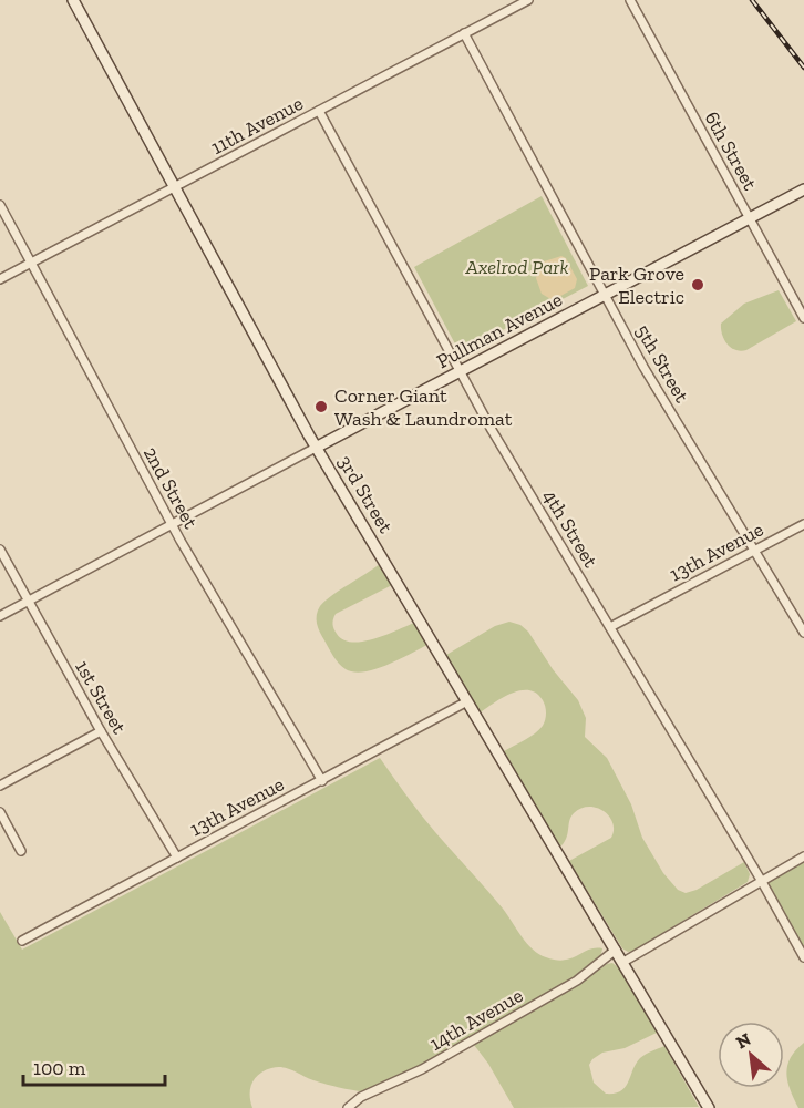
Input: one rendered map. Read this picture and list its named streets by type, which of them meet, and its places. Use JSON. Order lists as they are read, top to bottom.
{
  "streets": {
    "street": [
      "11th Avenue",
      "6th Street",
      "Pullman Avenue",
      "5th Street",
      "2nd Street",
      "3rd Street",
      "4th Street",
      "13th Avenue",
      "1st Street",
      "14th Avenue"
    ]
  },
  "crossings": [
    ["11th Avenue", "5th Street"],
    ["11th Avenue", "2nd Street"],
    ["11th Avenue", "3rd Street"],
    ["11th Avenue", "4th Street"],
    ["6th Street", "Pullman Avenue"],
    ["Pullman Avenue", "5th Street"],
    ["Pullman Avenue", "2nd Street"],
    ["Pullman Avenue", "3rd Street"],
    ["Pullman Avenue", "4th Street"],
    ["Pullman Avenue", "1st Street"],
    ["5th Street", "13th Avenue"],
    ["2nd Street", "13th Avenue"],
    ["3rd Street", "13th Avenue"],
    ["3rd Street", "14th Avenue"],
    ["4th Street", "13th Avenue"],
    ["13th Avenue", "1st Street"]
  ],
  "parks": ["Axelrod Park"],
  "places": ["Park Grove Electric", "Corner Giant Wash & Laundromat"],
  "scale_bar": "100 m",
  "north": "top left"
}
